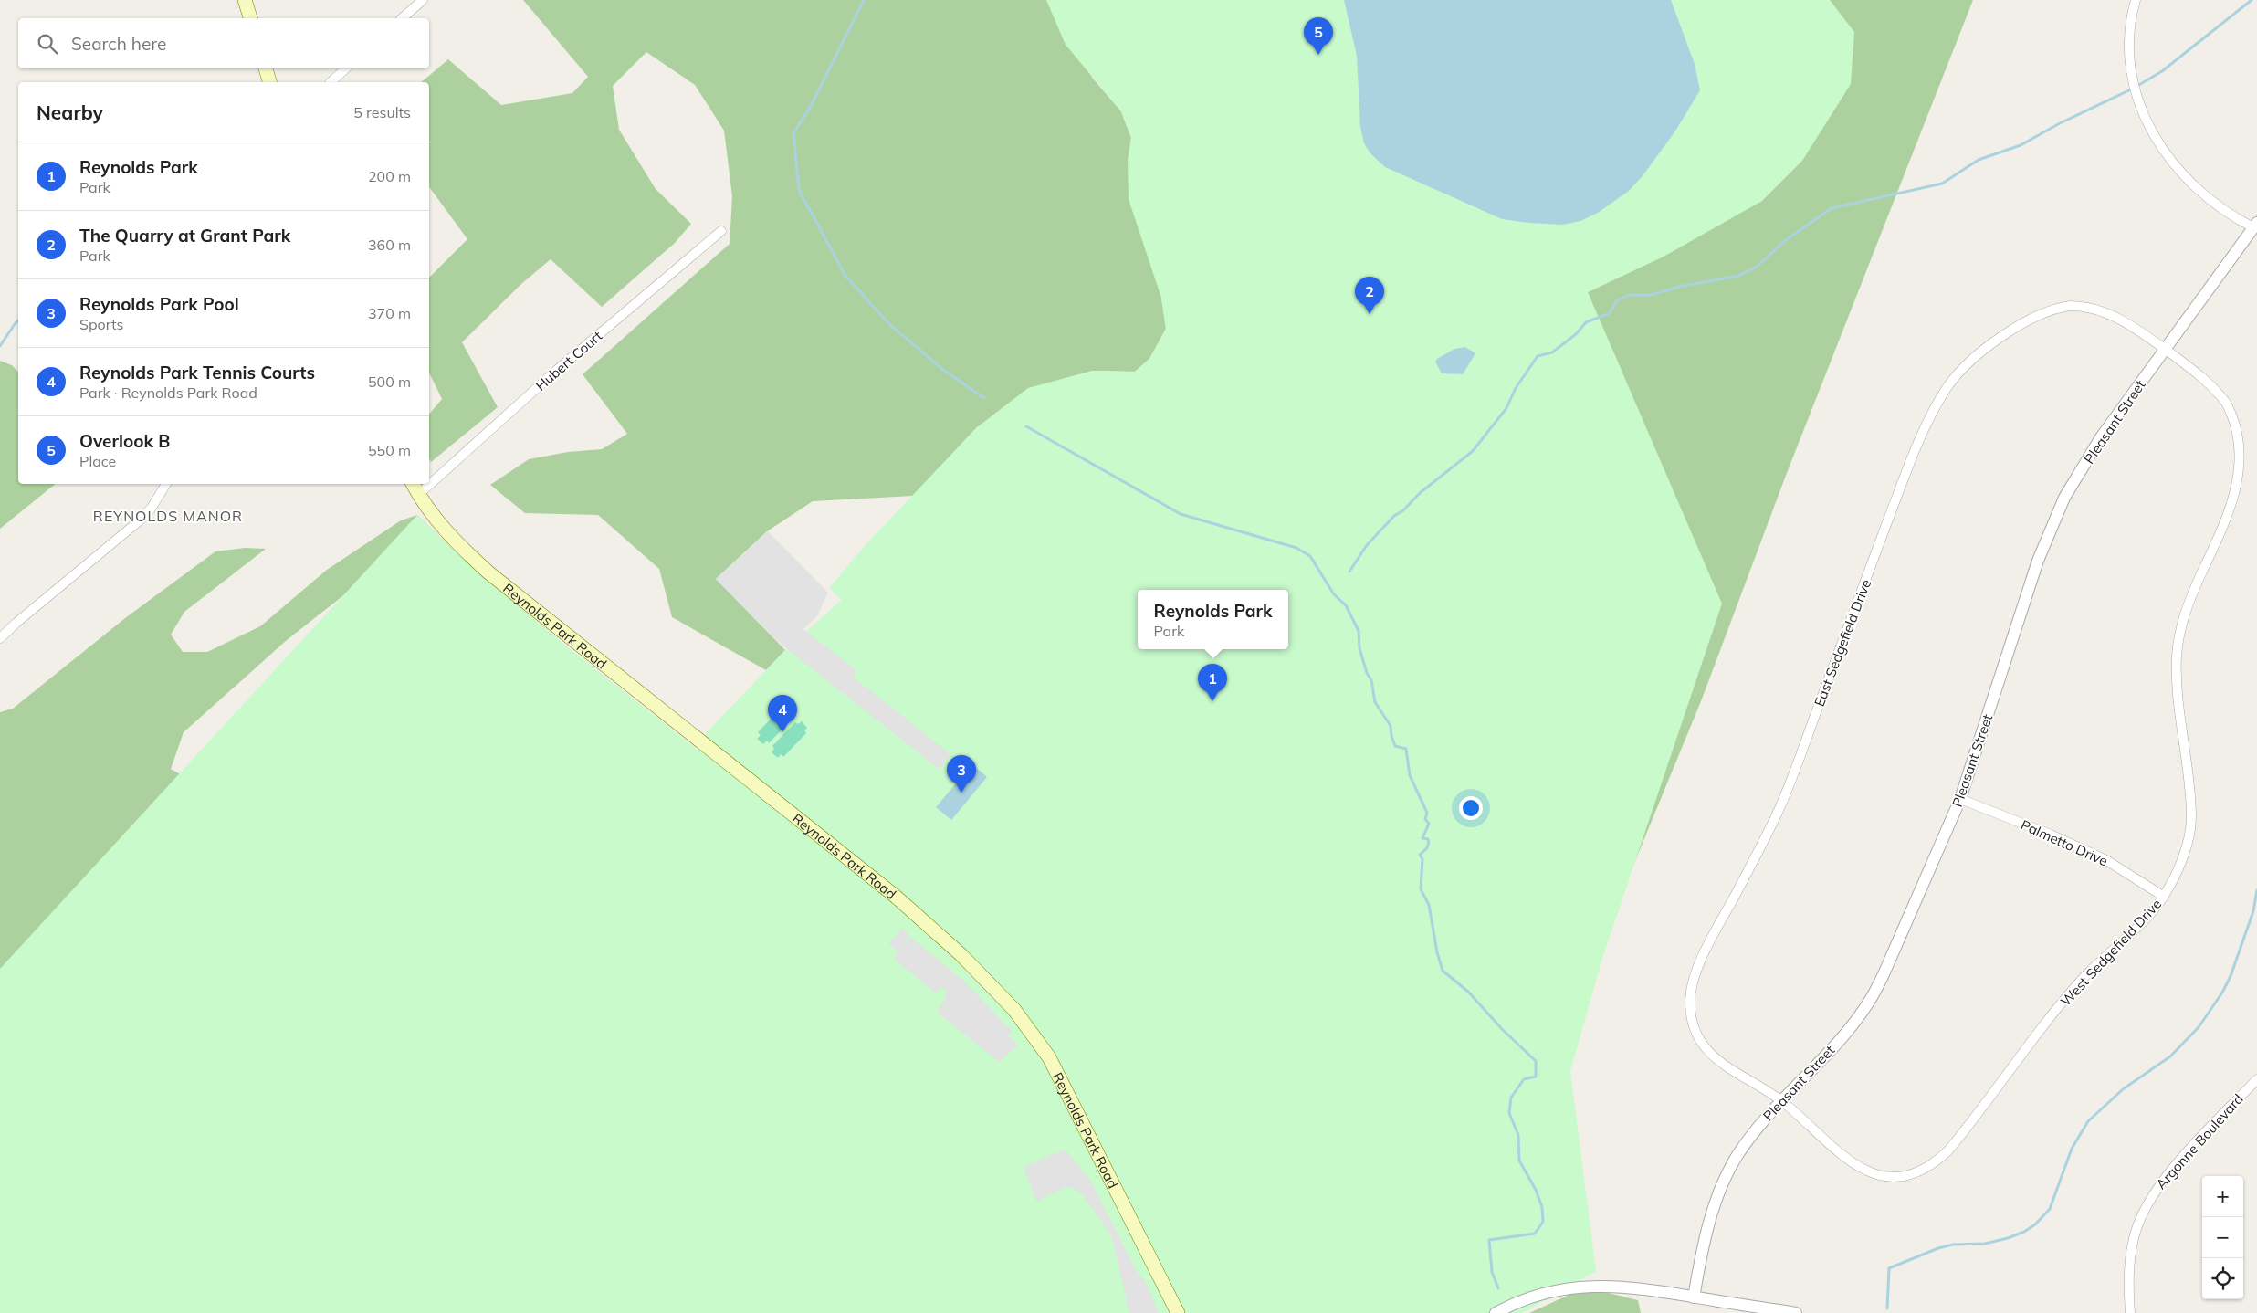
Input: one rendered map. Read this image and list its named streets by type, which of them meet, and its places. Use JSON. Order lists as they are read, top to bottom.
{
  "streets": {
    "main road": ["Reynolds Park Road"],
    "street": [
      "Hubert Court",
      "Pleasant Street",
      "East Sedgefield Drive",
      "Palmetto Drive",
      "West Sedgefield Drive",
      "Argonne Boulevard"
    ]
  },
  "crossings": [
    ["Hubert Court", "Reynolds Park Road"],
    ["Pleasant Street", "East Sedgefield Drive"],
    ["Pleasant Street", "Palmetto Drive"],
    ["Pleasant Street", "West Sedgefield Drive"],
    ["East Sedgefield Drive", "West Sedgefield Drive"],
    ["Palmetto Drive", "West Sedgefield Drive"]
  ],
  "districts": ["REYNOLDS MANOR"],
  "page": {
    "pins": [
      "5",
      "2",
      "1",
      "4",
      "3"
    ],
    "search": "Search here",
    "heading": ["Nearby", "5 results"],
    "list": [
      {
        "mark": "1",
        "name": "Reynolds Park",
        "note": "Park",
        "value": "200 m"
      },
      {
        "mark": "2",
        "name": "The Quarry at Grant Park",
        "note": "Park",
        "value": "360 m"
      },
      {
        "mark": "3",
        "name": "Reynolds Park Pool",
        "note": "Sports",
        "value": "370 m"
      },
      {
        "mark": "4",
        "name": "Reynolds Park Tennis Courts",
        "note": "Park · Reynolds Park Road",
        "value": "500 m"
      },
      {
        "mark": "5",
        "name": "Overlook B",
        "note": "Place",
        "value": "550 m"
      }
    ],
    "popup": ["Reynolds Park", "Park"],
    "map_buttons": ["+", "−"]
  }
}
